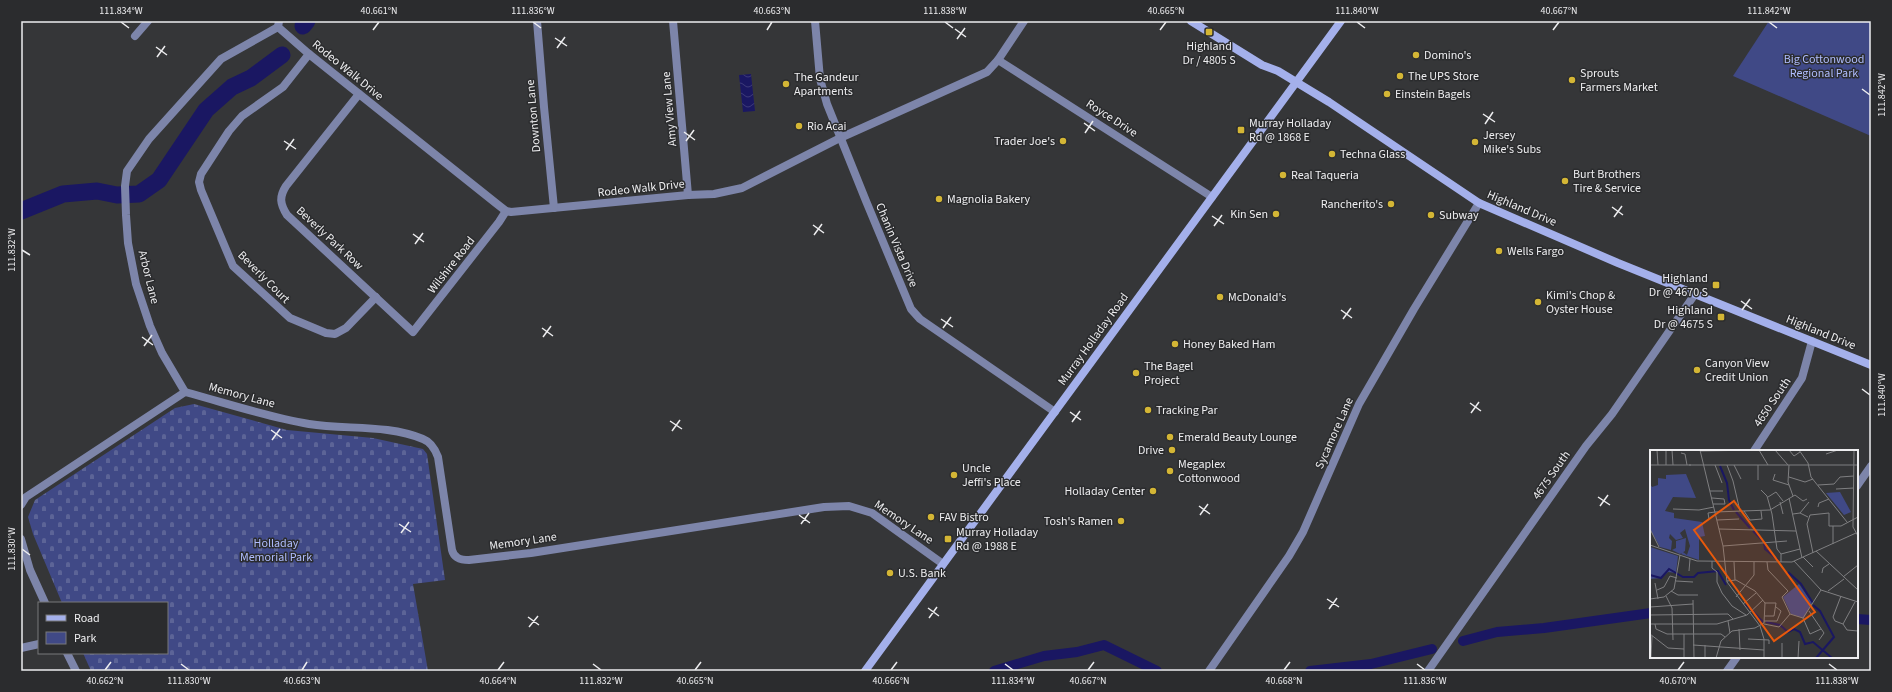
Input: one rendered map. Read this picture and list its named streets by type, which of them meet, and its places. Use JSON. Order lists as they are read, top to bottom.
{
  "streets": {
    "main road": ["Highland Drive", "Murray Holladay Road"],
    "street": [
      "Rodeo Walk Drive",
      "Amy View Lane",
      "Downton Lane",
      "Royce Drive",
      "Beverly Park Row",
      "Chanin Vista Drive",
      "Wilshire Road",
      "Arbor Lane",
      "Beverly Court",
      "Memory Lane",
      "4650 South",
      "Sycamore Lane",
      "4675 South"
    ]
  },
  "crossings": [
    ["Rodeo Walk Drive", "Amy View Lane"],
    ["Rodeo Walk Drive", "Downton Lane"],
    ["Rodeo Walk Drive", "Royce Drive"],
    ["Rodeo Walk Drive", "Beverly Park Row"],
    ["Rodeo Walk Drive", "Chanin Vista Drive"],
    ["Rodeo Walk Drive", "Wilshire Road"],
    ["Rodeo Walk Drive", "Arbor Lane"],
    ["Rodeo Walk Drive", "Beverly Court"],
    ["Royce Drive", "Murray Holladay Road"],
    ["Highland Drive", "Murray Holladay Road"],
    ["Highland Drive", "4650 South"],
    ["Highland Drive", "Sycamore Lane"],
    ["Highland Drive", "4675 South"],
    ["Beverly Park Row", "Wilshire Road"],
    ["Beverly Park Row", "Beverly Court"],
    ["Chanin Vista Drive", "Murray Holladay Road"],
    ["Arbor Lane", "Memory Lane"],
    ["Murray Holladay Road", "Memory Lane"]
  ],
  "parks": ["Big Cottonwood Regional Park", "Holladay Memorial Park"],
  "places": {
    "transit": [
      "Highland Dr / 4805 S",
      "Murray Holladay Rd @ 1868 E",
      "Highland Dr @ 4670 S",
      "Highland Dr @ 4675 S",
      "Murray Holladay Rd @ 1988 E"
    ],
    "other": [
      "Domino's",
      "The UPS Store",
      "Sprouts Farmers Market",
      "The Gandeur Apartments",
      "Einstein Bagels",
      "Rio Acai",
      "Trader Joe's",
      "Jersey Mike's Subs",
      "Techna Glass",
      "Real Taqueria",
      "Burt Brothers Tire & Service",
      "Magnolia Bakery",
      "Rancherito's",
      "Kin Sen",
      "Subway",
      "Wells Fargo",
      "McDonald's",
      "Kimi's Chop & Oyster House",
      "Honey Baked Ham",
      "Canyon View Credit Union",
      "The Bagel Project",
      "Tracking Par",
      "Emerald Beauty Lounge",
      "Drive",
      "Megaplex Cottonwood",
      "Uncle Jeffi's Place",
      "Holladay Center",
      "FAV Bistro",
      "Tosh's Ramen",
      "U.S. Bank"
    ]
  },
  "legend": ["Road", "Park"],
  "coordinates": [
    "111.834°W",
    "40.661°N",
    "111.836°W",
    "40.663°N",
    "111.838°W",
    "40.665°N",
    "111.840°W",
    "40.667°N",
    "111.842°W",
    "111.832°W",
    "111.830°W",
    "40.662°N",
    "40.664°N",
    "40.666°N",
    "40.668°N",
    "40.670°N"
  ]
}
